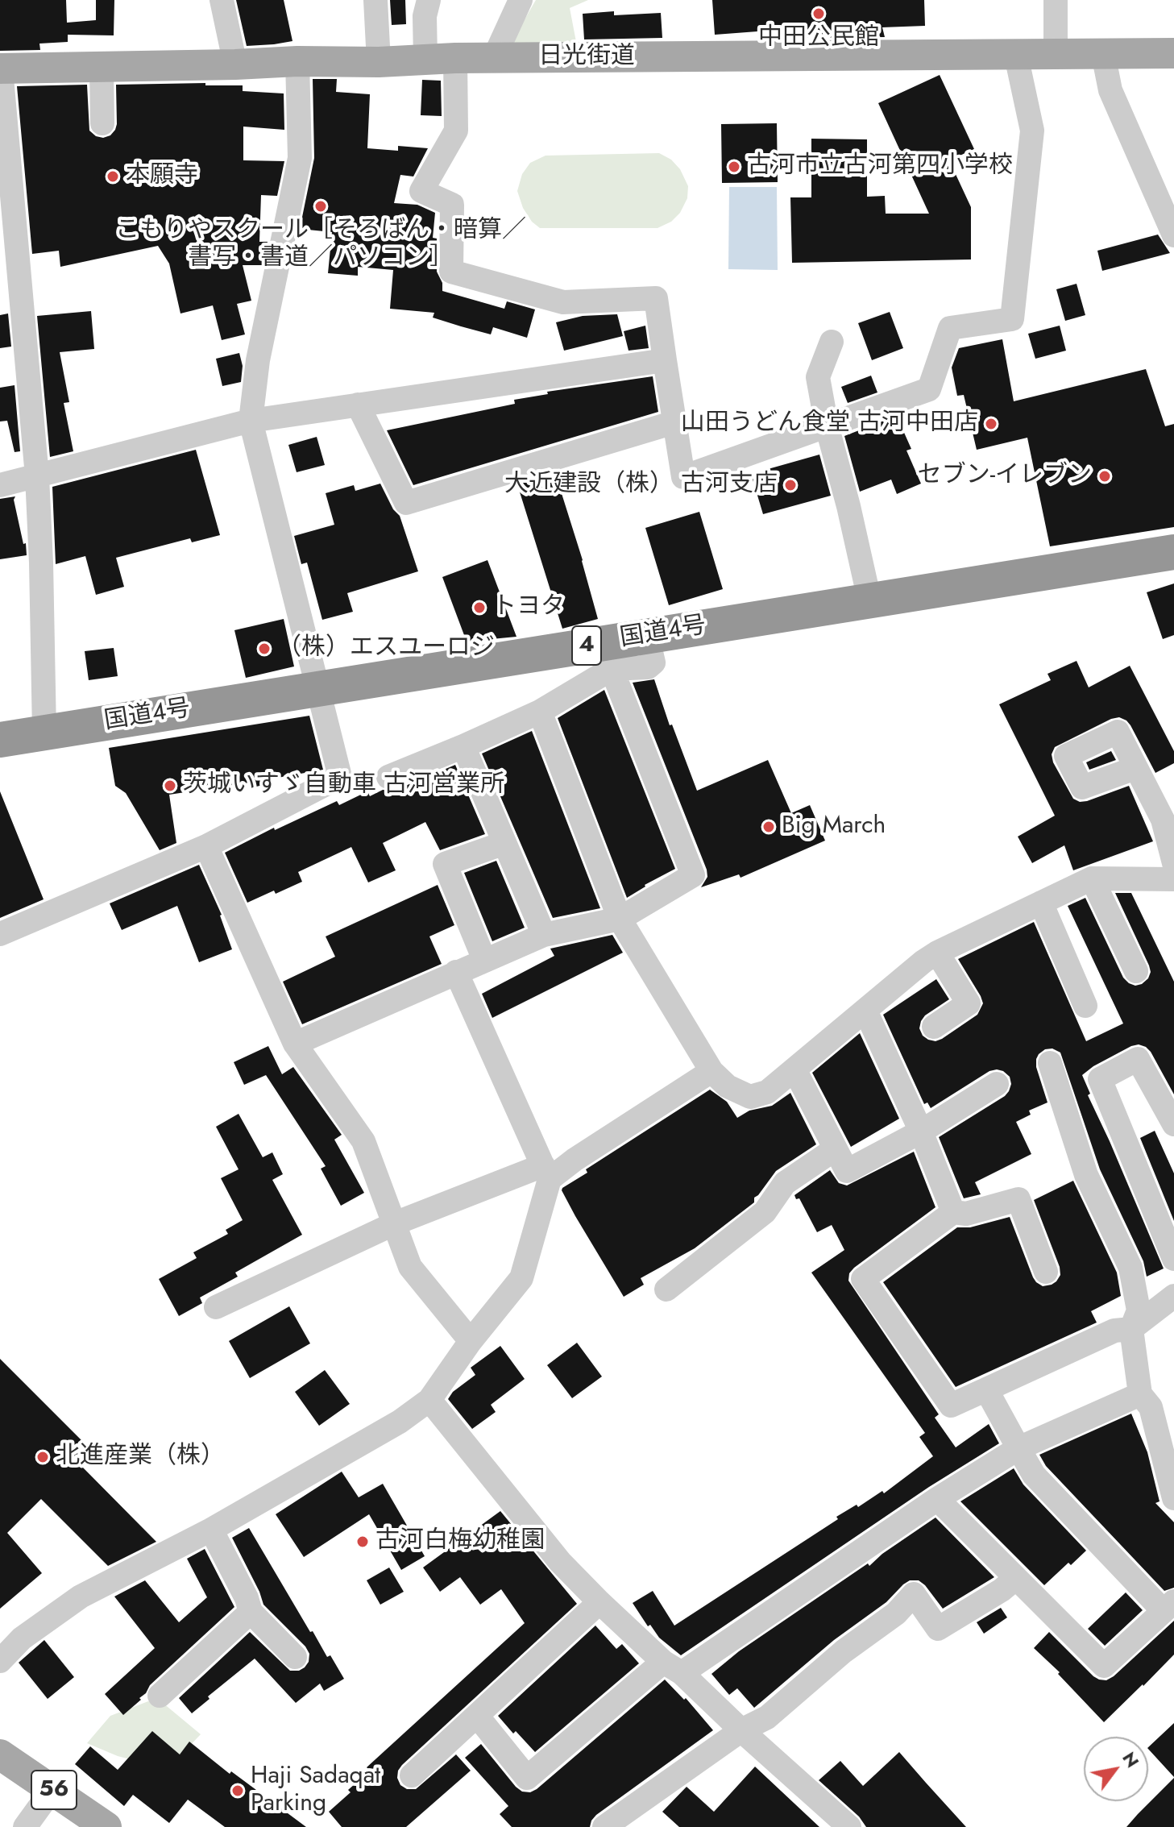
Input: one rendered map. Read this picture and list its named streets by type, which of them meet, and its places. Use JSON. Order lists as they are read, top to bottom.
{
  "streets": {
    "highway": ["国道4号", "4"],
    "main road": ["日光街道", "56"]
  },
  "places": [
    "中田公民館",
    "古河市立古河第四小学校",
    "本願寺",
    "こもりやスクール［そろばん・暗算／ 書写・書道／パソコン］",
    "山田うどん食堂 古河中田店",
    "セブン-イレブン",
    "大近建設（株） 古河支店",
    "トヨタ",
    "（株）エスユーロジ",
    "茨城いすゞ自動車 古河営業所",
    "Big March",
    "北進産業（株）",
    "古河白梅幼稚園",
    "Haji Sadaqat Parking"
  ],
  "north": "top right"
}
